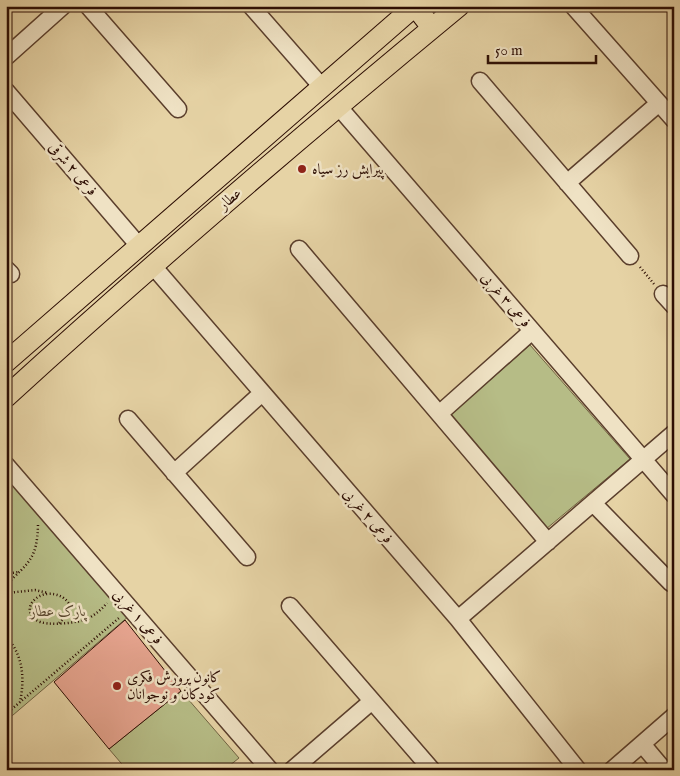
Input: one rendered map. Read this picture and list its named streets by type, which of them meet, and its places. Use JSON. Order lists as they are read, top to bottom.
{
  "streets": {
    "main road": ["عطار"],
    "street": [
      "فرعی ۲ شرقی",
      "فرعی ۳ غربی",
      "فرعی ۲ غربی",
      "فرعی ۱ غربی"
    ]
  },
  "crossings": [
    ["فرعی ۲ شرقی", "عطار"],
    ["عطار", "فرعی ۳ غربی"],
    ["عطار", "فرعی ۲ غربی"]
  ],
  "parks": ["پارک عطار"],
  "places": ["پیرایش رز سیاه", "کانون پرورش فکری کودکان و نوجوانان"],
  "scale_bar": "50 m"
}
